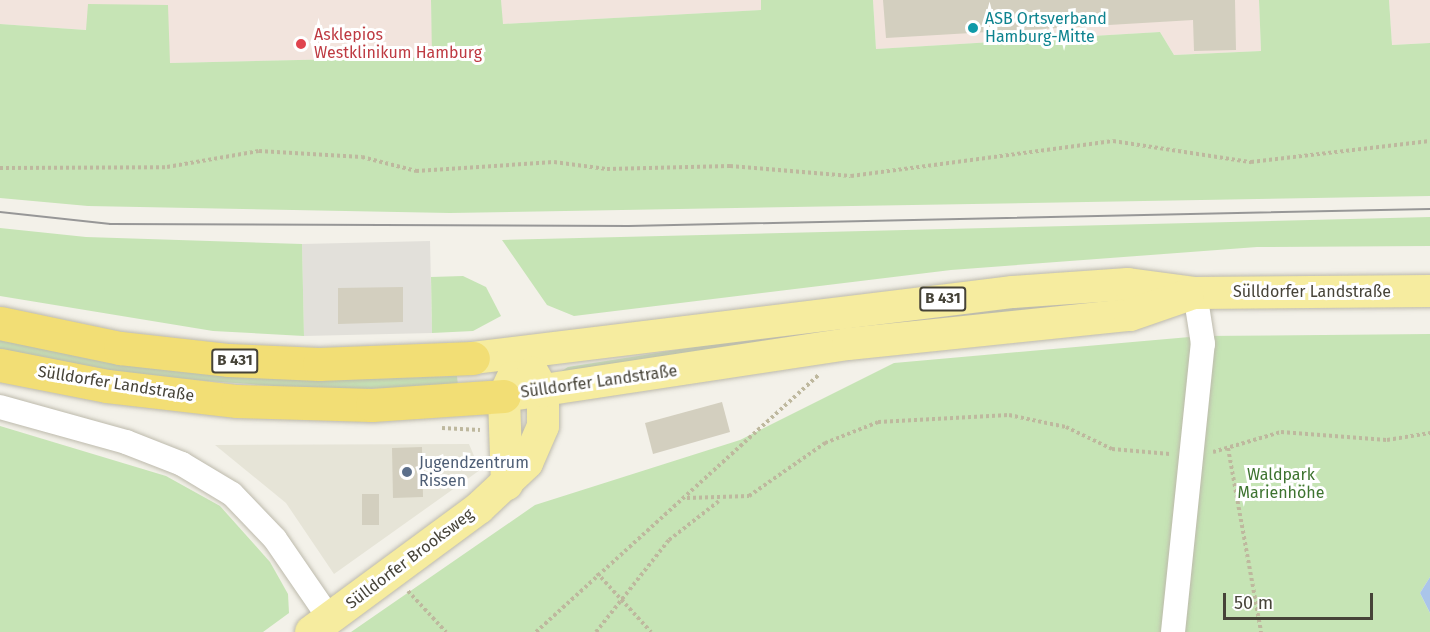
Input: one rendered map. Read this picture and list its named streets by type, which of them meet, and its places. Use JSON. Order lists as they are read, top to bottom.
{
  "streets": {
    "highway": ["Sülldorfer Landstraße", "B 431"],
    "main road": ["Sülldorfer Brooksweg"]
  },
  "crossings": [
    ["Sülldorfer Landstraße", "Sülldorfer Brooksweg"]
  ],
  "parks": ["Waldpark Marienhöhe"],
  "places": ["ASB Ortsverband Hamburg-Mitte", "Asklepios Westklinikum Hamburg", "Jugendzentrum Rissen"],
  "scale_bar": "50 m"
}
